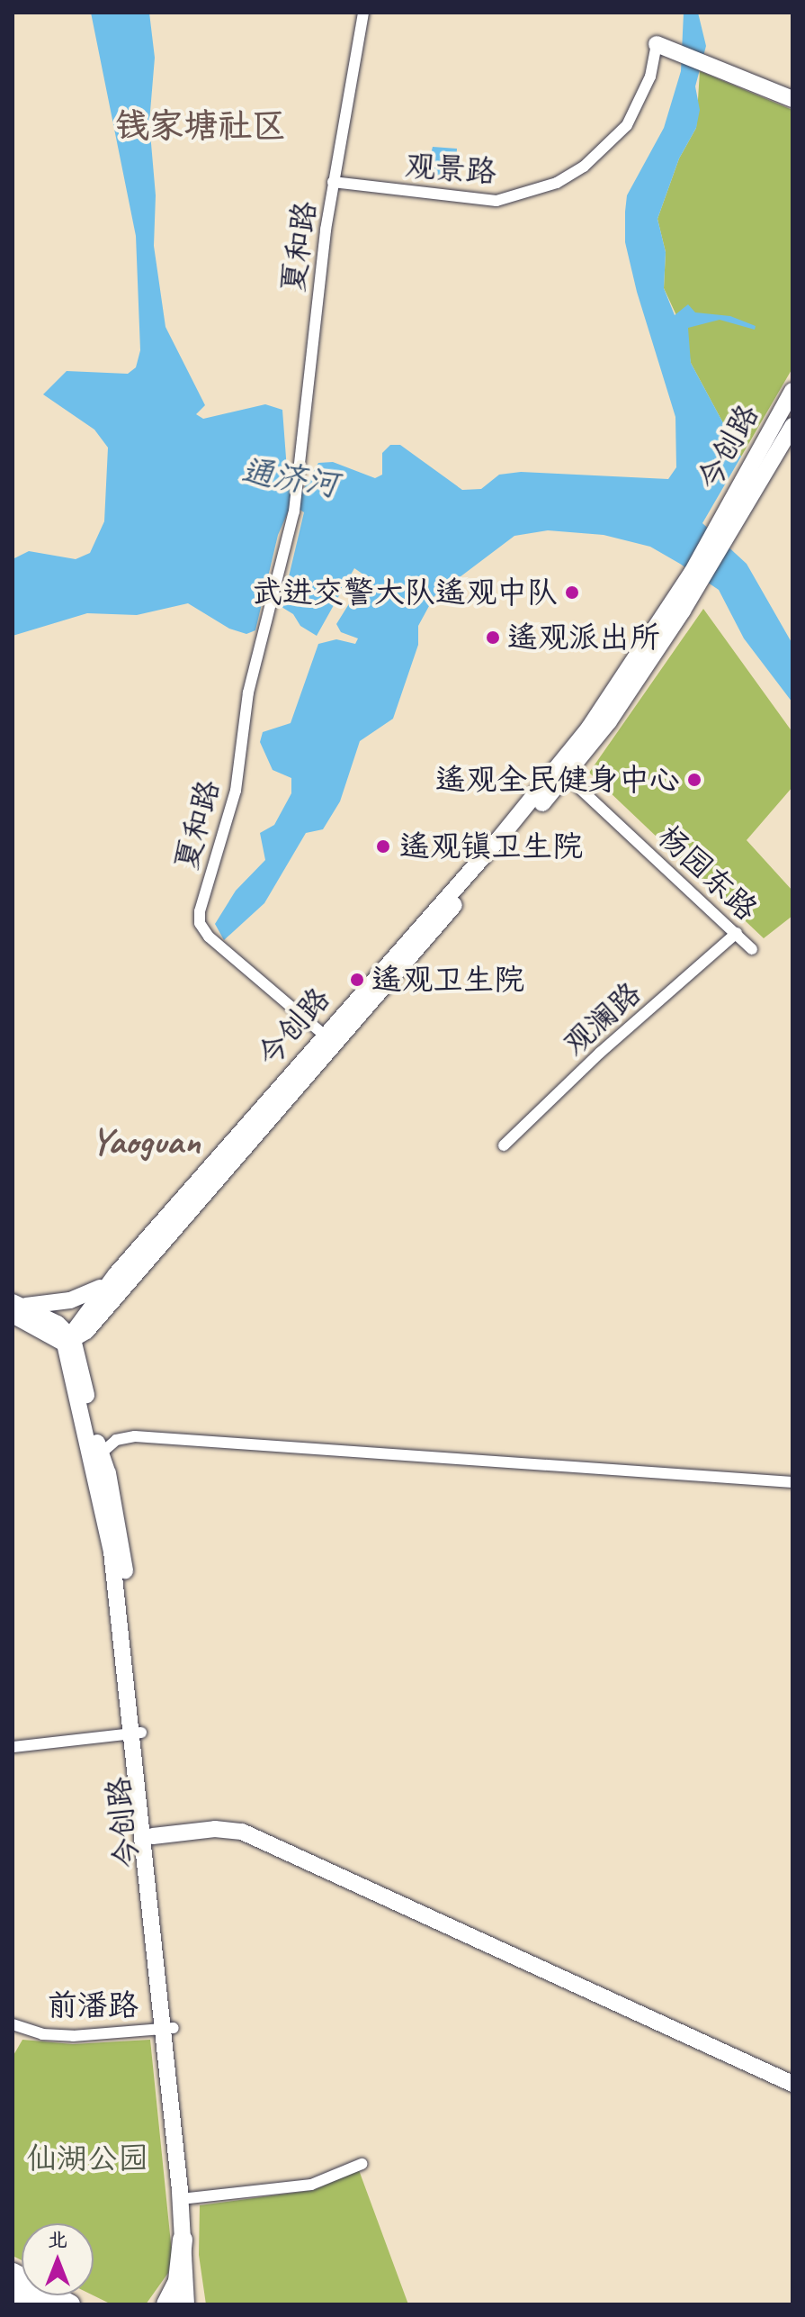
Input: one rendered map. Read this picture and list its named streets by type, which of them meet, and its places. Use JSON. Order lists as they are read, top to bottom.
{
  "streets": {
    "main road": ["今创路"],
    "street": [
      "观景路",
      "夏和路",
      "杨园东路",
      "观澜路",
      "前潘路"
    ]
  },
  "crossings": [
    ["观景路", "夏和路"],
    ["夏和路", "今创路"],
    ["今创路", "杨园东路"],
    ["今创路", "前潘路"],
    ["杨园东路", "观澜路"]
  ],
  "districts": ["钱家塘社区", "Yaoguan"],
  "water": ["通济河"],
  "parks": ["仙湖公园"],
  "places": [
    "武进交警大队遥观中队",
    "遥观派出所",
    "遥观全民健身中心",
    "遥观镇卫生院",
    "遥观卫生院"
  ],
  "north": "top"
}
